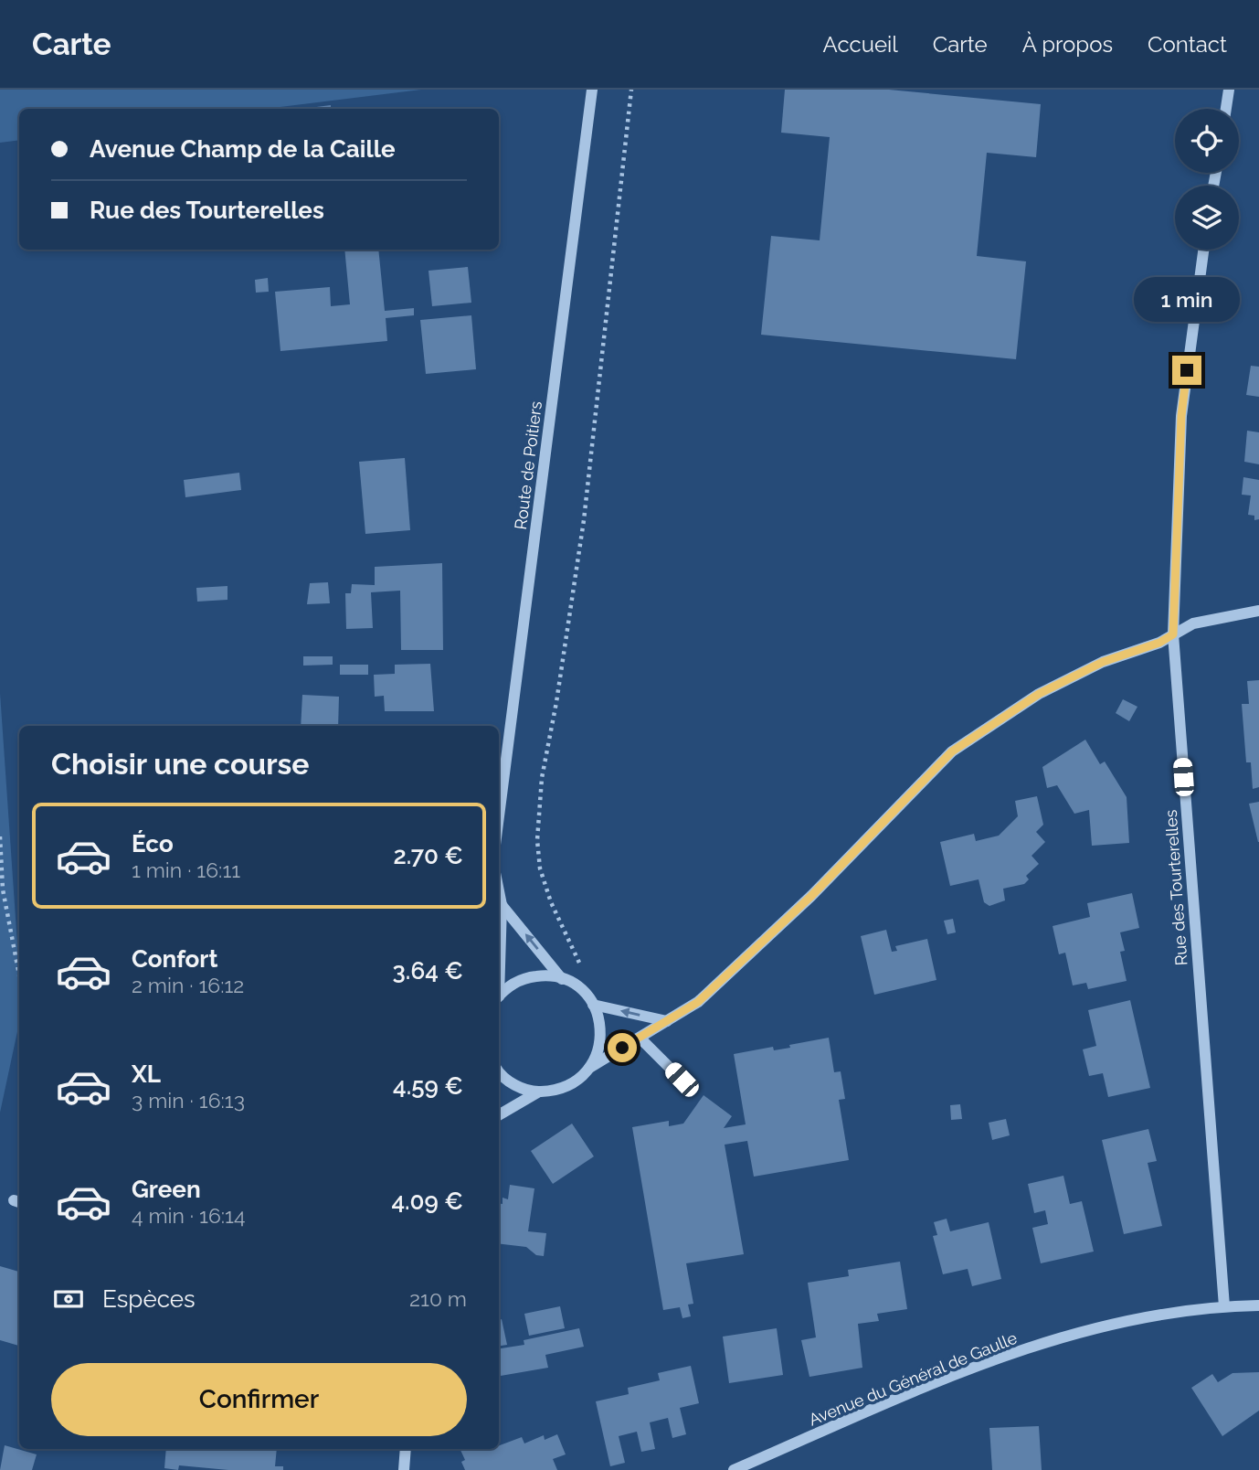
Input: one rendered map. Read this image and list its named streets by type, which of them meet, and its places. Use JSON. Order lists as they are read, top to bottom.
{
  "streets": {
    "street": ["Route de Poitiers", "Rue des Tourterelles", "Avenue du Général de Gaulle"]
  },
  "crossings": [
    ["Rue des Tourterelles", "Avenue du Général de Gaulle"]
  ],
  "page": {
    "header": "Carte",
    "nav": [
      "Accueil",
      "Carte",
      "À propos",
      "Contact"
    ],
    "banner": ["Avenue Champ de la Caille", "Rue des Tourterelles"],
    "bubble": "1 min",
    "heading": "Choisir une course",
    "list": [
      {
        "name": "Éco",
        "note": "1 min · 16:11",
        "value": "2.70 €"
      },
      {
        "name": "Confort",
        "note": "2 min · 16:12",
        "value": "3.64 €"
      },
      {
        "name": "XL",
        "note": "3 min · 16:13",
        "value": "4.59 €"
      },
      {
        "name": "Green",
        "note": "4 min · 16:14",
        "value": "4.09 €"
      }
    ],
    "pay": ["Espèces", "210 m"],
    "buttons": "Confirmer"
  }
}
